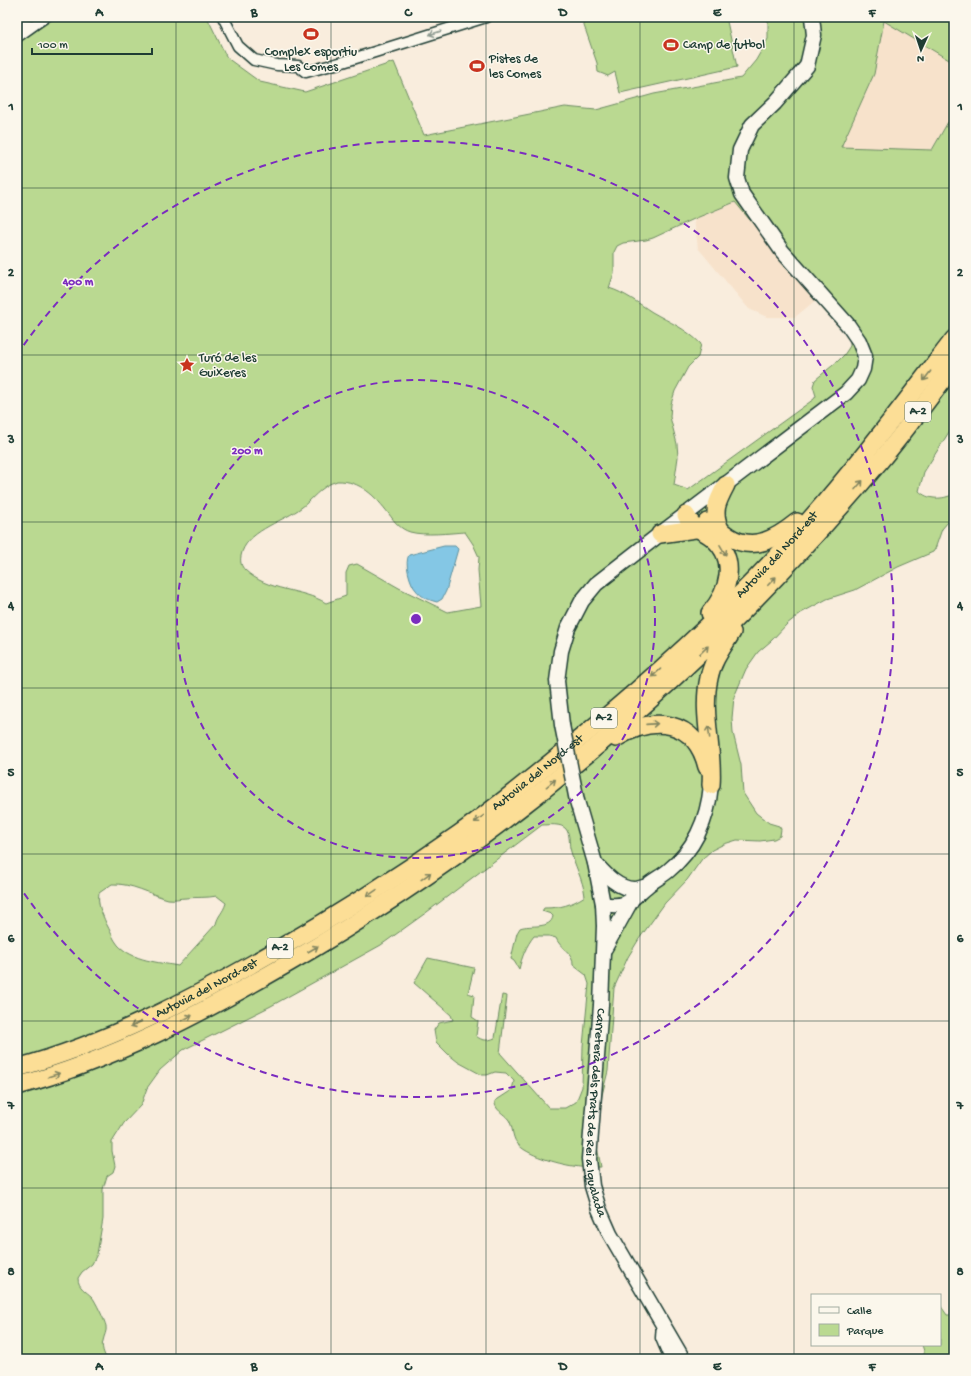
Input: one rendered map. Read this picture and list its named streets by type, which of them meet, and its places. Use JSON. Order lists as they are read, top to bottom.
{
  "streets": {
    "highway": ["A-2", "Autovia del Nord-est"],
    "street": ["Carretera dels Prats de Rei a Igualada"]
  },
  "places": {
    "sports": ["Complex esportiu Les Comes", "Camp de futbol", "Pistes de les Comes"],
    "place": ["Turó de les Guixeres"]
  },
  "legend": ["Calle", "Parque"],
  "scale_bar": "100 m",
  "north": "bottom",
  "grid": {
    "columns": [
      "A",
      "B",
      "C",
      "D",
      "E",
      "F"
    ],
    "rows": [
      "1",
      "2",
      "3",
      "4",
      "5",
      "6",
      "7",
      "8"
    ]
  },
  "rings": ["400 m", "200 m"]
}
